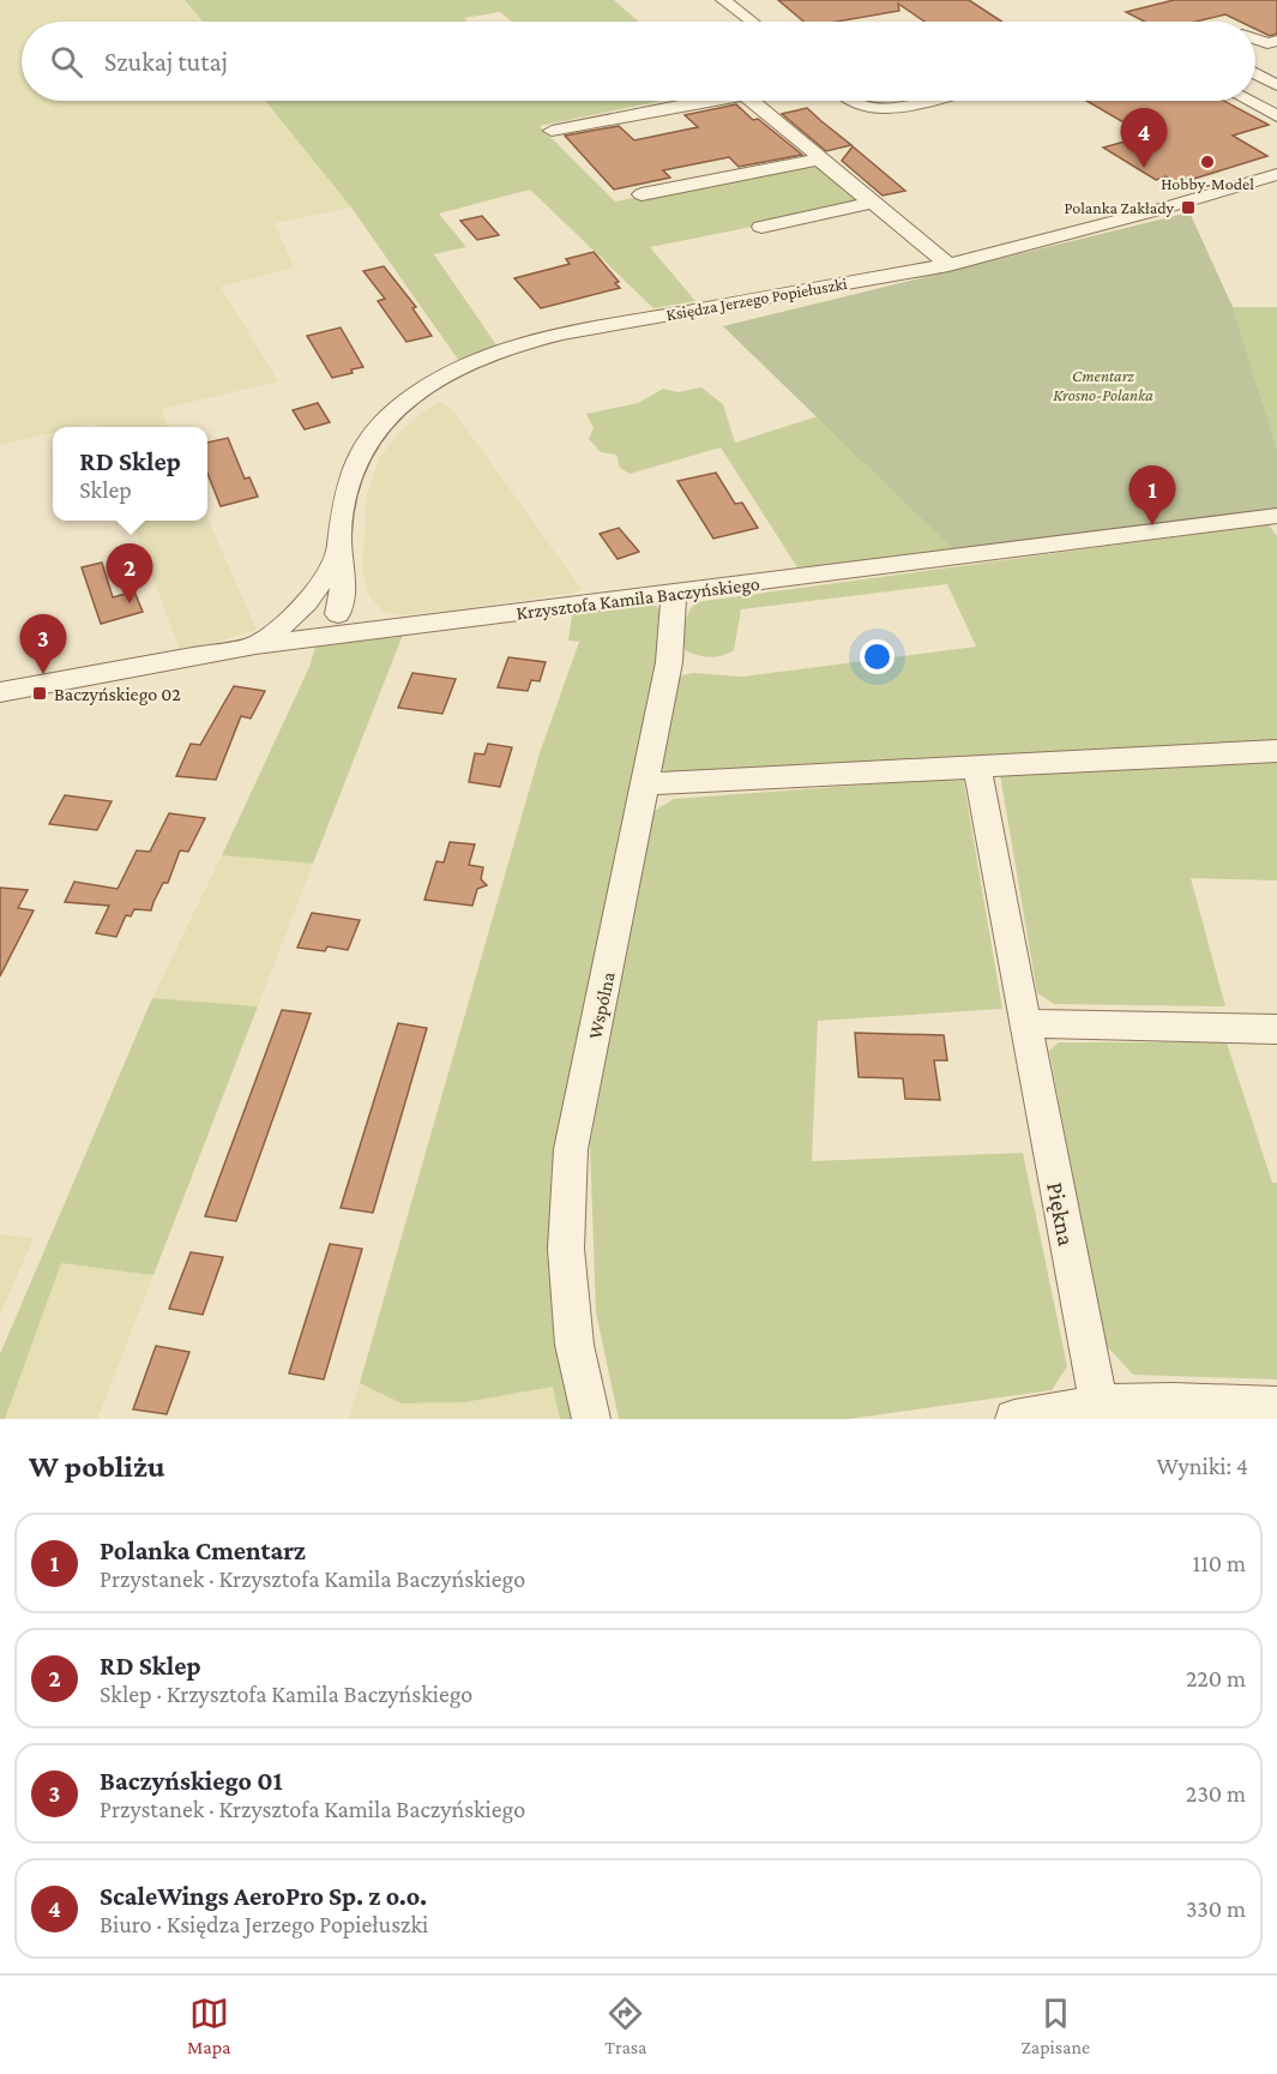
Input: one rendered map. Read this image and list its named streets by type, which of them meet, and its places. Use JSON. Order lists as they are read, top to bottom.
{
  "streets": {
    "street": [
      "Księdza Jerzego Popiełuszki",
      "Krzysztofa Kamila Baczyńskiego",
      "Wspólna",
      "Piękna"
    ]
  },
  "crossings": [
    ["Księdza Jerzego Popiełuszki", "Krzysztofa Kamila Baczyńskiego"],
    ["Krzysztofa Kamila Baczyńskiego", "Wspólna"]
  ],
  "parks": ["Cmentarz Krosno-Polanka"],
  "places": {
    "other": ["Hobby-Model"],
    "transit": ["Polanka Zakłady", "Baczyńskiego 02"]
  },
  "page": {
    "search": "Szukaj tutaj",
    "pins": [
      "4",
      "1",
      "2",
      "3"
    ],
    "popup": ["RD Sklep", "Sklep"],
    "heading": ["W pobliżu", "Wyniki: 4"],
    "list": [
      {
        "mark": "1",
        "name": "Polanka Cmentarz",
        "note": "Przystanek · Krzysztofa Kamila Baczyńskiego",
        "value": "110 m"
      },
      {
        "mark": "2",
        "name": "RD Sklep",
        "note": "Sklep · Krzysztofa Kamila Baczyńskiego",
        "value": "220 m"
      },
      {
        "mark": "3",
        "name": "Baczyńskiego 01",
        "note": "Przystanek · Krzysztofa Kamila Baczyńskiego",
        "value": "230 m"
      },
      {
        "mark": "4",
        "name": "ScaleWings AeroPro Sp. z o.o.",
        "note": "Biuro · Księdza Jerzego Popiełuszki",
        "value": "330 m"
      }
    ],
    "nav": ["Mapa", "Trasa", "Zapisane"]
  }
}
